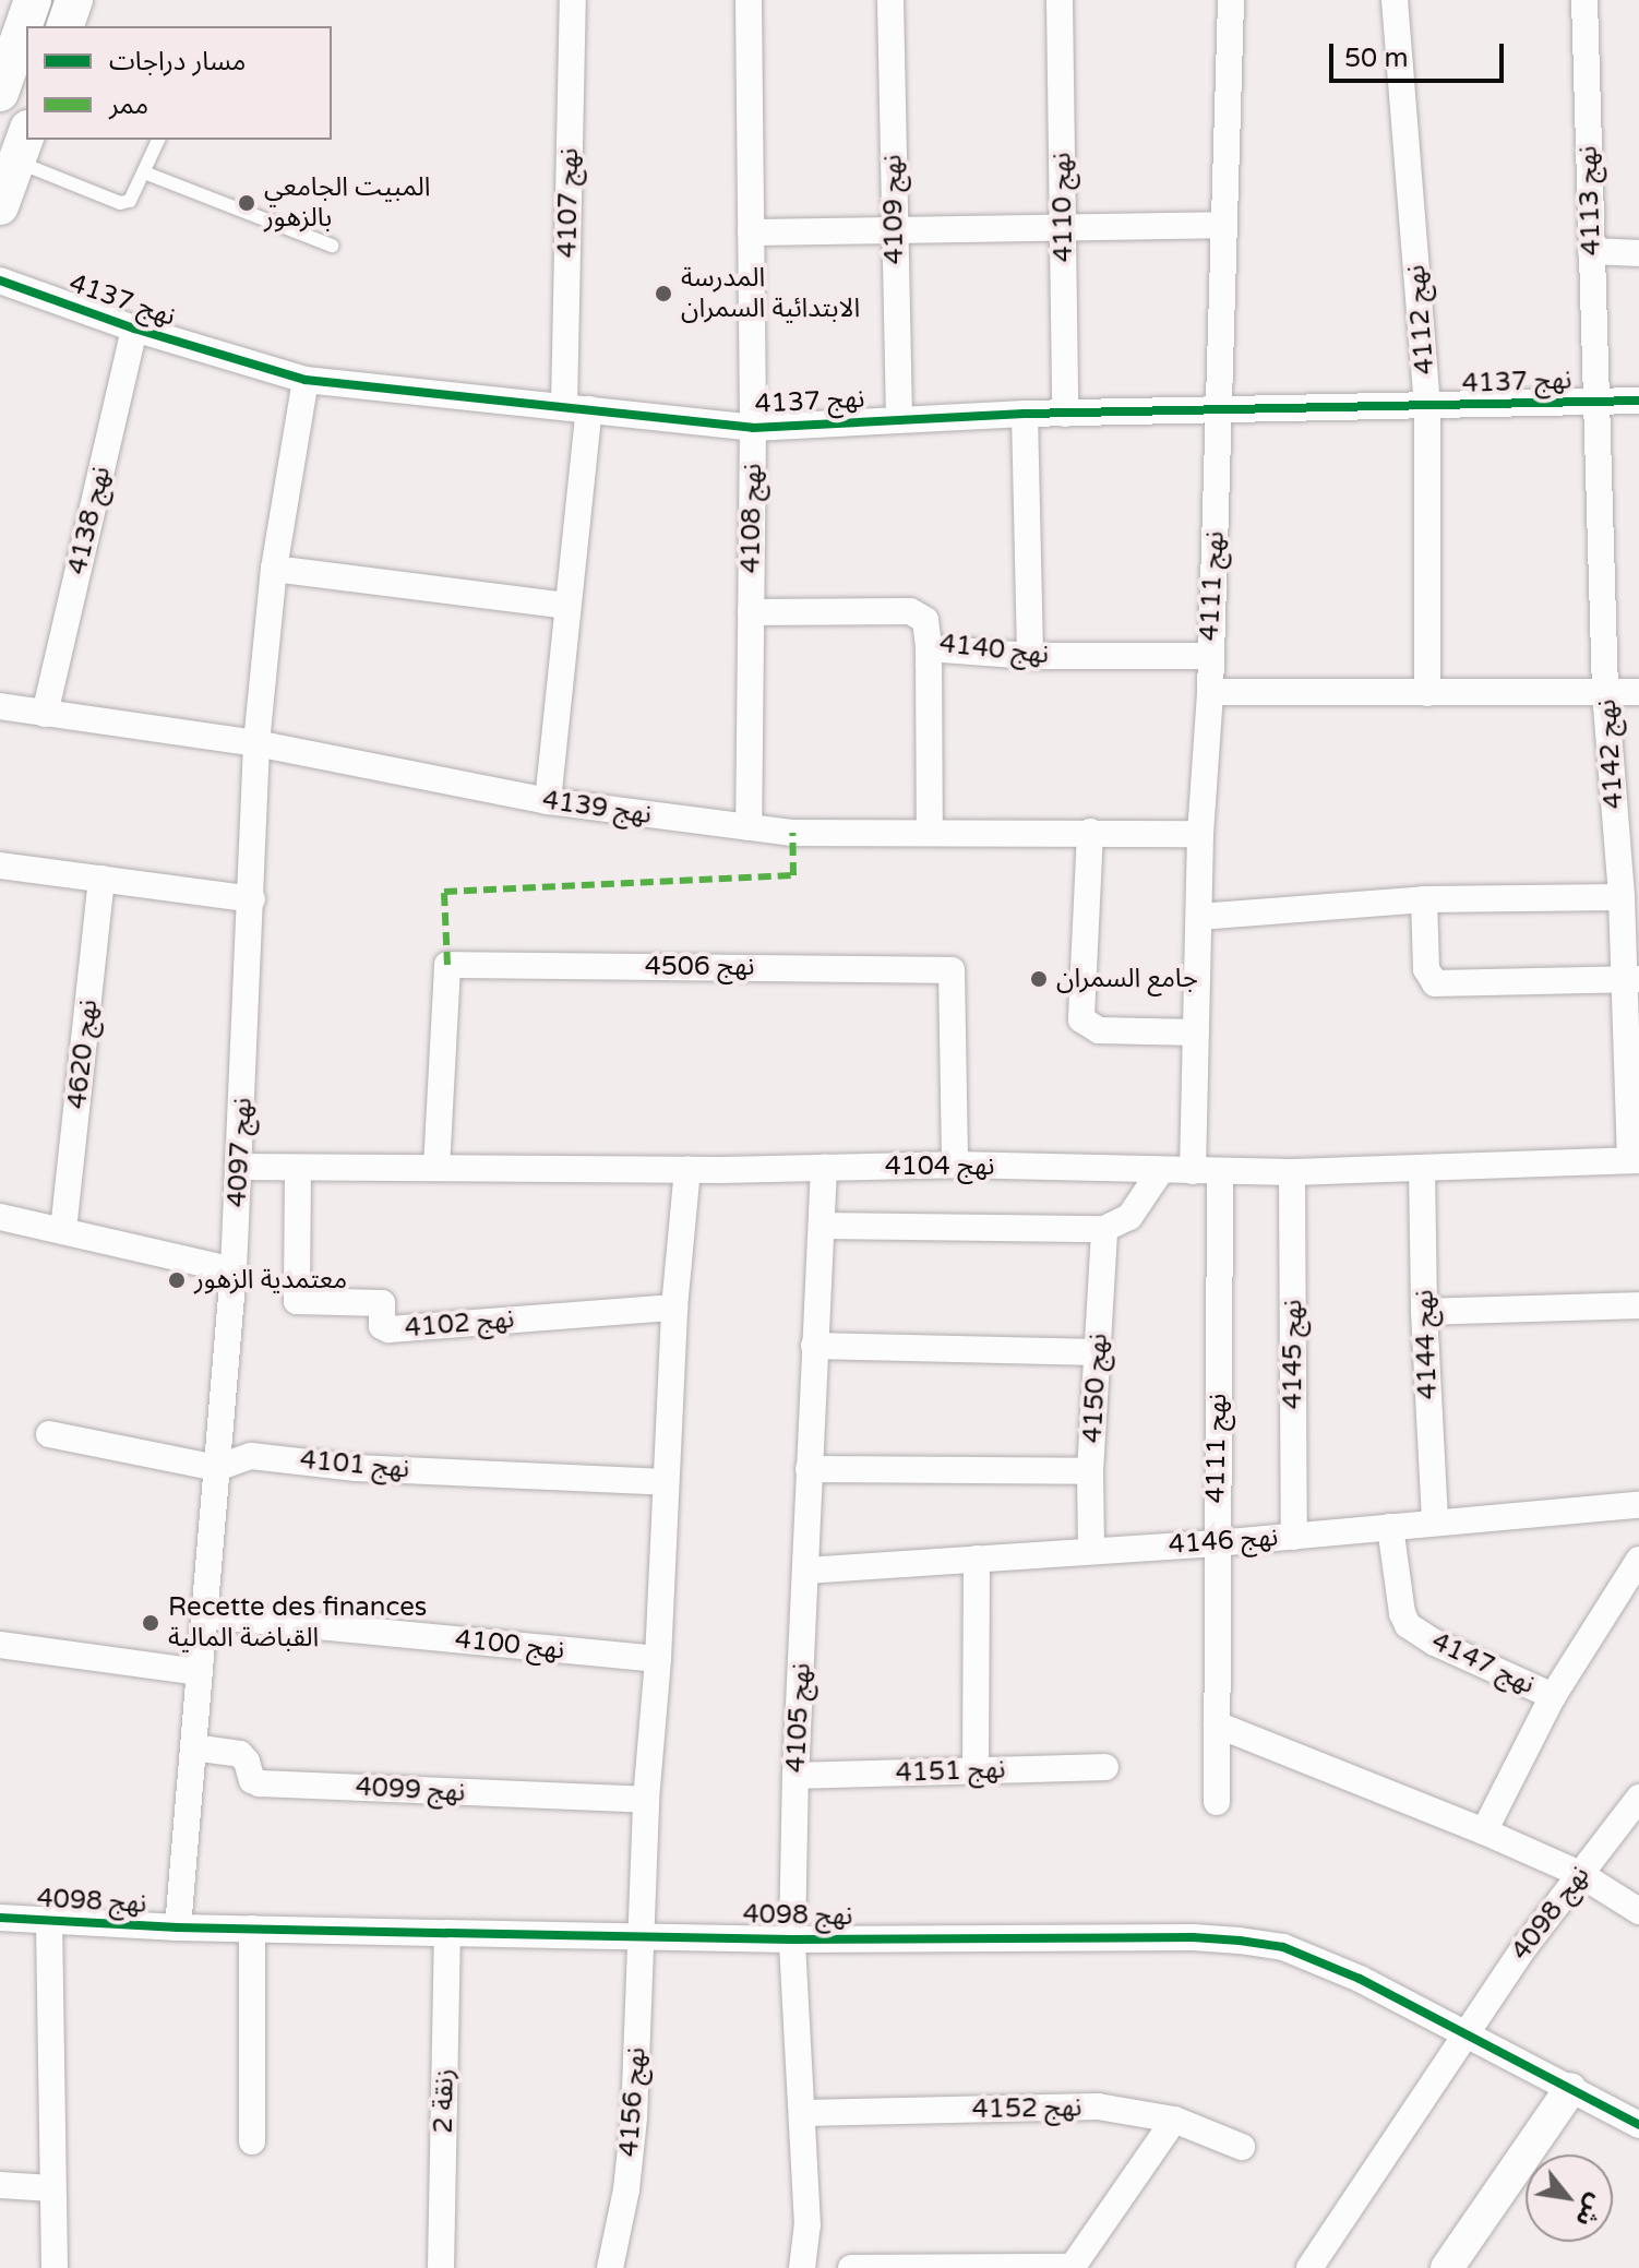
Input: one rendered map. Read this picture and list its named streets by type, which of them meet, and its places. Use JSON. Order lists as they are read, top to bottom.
{
  "streets": {
    "street": [
      "نهج 4113",
      "نهج 4107",
      "نهج 4110",
      "نهج 4109",
      "نهج 4137",
      "نهج 4112",
      "نهج 4108",
      "نهج 4138",
      "نهج 4111",
      "نهج 4140",
      "نهج 4142",
      "نهج 4139",
      "نهج 4506",
      "نهج 4620",
      "نهج 4097",
      "نهج 4104",
      "نهج 4102",
      "نهج 4144",
      "نهج 4145",
      "نهج 4150",
      "نهج 4101",
      "نهج 4146",
      "نهج 4100",
      "نهج 4147",
      "نهج 4105",
      "نهج 4151",
      "نهج 4099",
      "نهج 4098",
      "زنقة 2",
      "نهج 4156",
      "نهج 4152"
    ]
  },
  "crossings": [
    ["نهج 4113", "نهج 4137"],
    ["نهج 4113", "نهج 4142"],
    ["نهج 4107", "نهج 4137"],
    ["نهج 4107", "نهج 4139"],
    ["نهج 4110", "نهج 4137"],
    ["نهج 4109", "نهج 4137"],
    ["نهج 4137", "نهج 4112"],
    ["نهج 4137", "نهج 4108"],
    ["نهج 4137", "نهج 4138"],
    ["نهج 4137", "نهج 4111"],
    ["نهج 4137", "نهج 4142"],
    ["نهج 4137", "نهج 4097"],
    ["نهج 4108", "نهج 4140"],
    ["نهج 4108", "نهج 4139"],
    ["نهج 4138", "نهج 4139"],
    ["نهج 4111", "نهج 4140"],
    ["نهج 4111", "نهج 4139"],
    ["نهج 4111", "نهج 4104"],
    ["نهج 4111", "نهج 4146"],
    ["نهج 4142", "نهج 4104"],
    ["نهج 4139", "نهج 4097"],
    ["نهج 4506", "نهج 4104"],
    ["نهج 4097", "نهج 4104"],
    ["نهج 4097", "نهج 4101"],
    ["نهج 4097", "نهج 4100"],
    ["نهج 4097", "نهج 4099"],
    ["نهج 4097", "نهج 4098"],
    ["نهج 4104", "نهج 4102"],
    ["نهج 4104", "نهج 4144"],
    ["نهج 4104", "نهج 4145"],
    ["نهج 4104", "نهج 4105"],
    ["نهج 4104", "نهج 4156"],
    ["نهج 4102", "نهج 4156"],
    ["نهج 4144", "نهج 4146"],
    ["نهج 4145", "نهج 4146"],
    ["نهج 4150", "نهج 4146"],
    ["نهج 4101", "نهج 4156"],
    ["نهج 4146", "نهج 4147"],
    ["نهج 4146", "نهج 4105"],
    ["نهج 4100", "نهج 4156"],
    ["نهج 4105", "نهج 4151"],
    ["نهج 4105", "نهج 4098"],
    ["نهج 4105", "نهج 4152"],
    ["نهج 4099", "نهج 4156"],
    ["نهج 4098", "زنقة 2"],
    ["نهج 4098", "نهج 4156"]
  ],
  "places": [
    "المبيت الجامعي بالزهور",
    "المدرسة الابتدائية السمران",
    "جامع السمران",
    "معتمدية الزهور",
    "Recette des finances القباضة المالية"
  ],
  "legend": ["مسار دراجات", "ممر"],
  "scale_bar": "50 m",
  "north": "bottom right"
}
